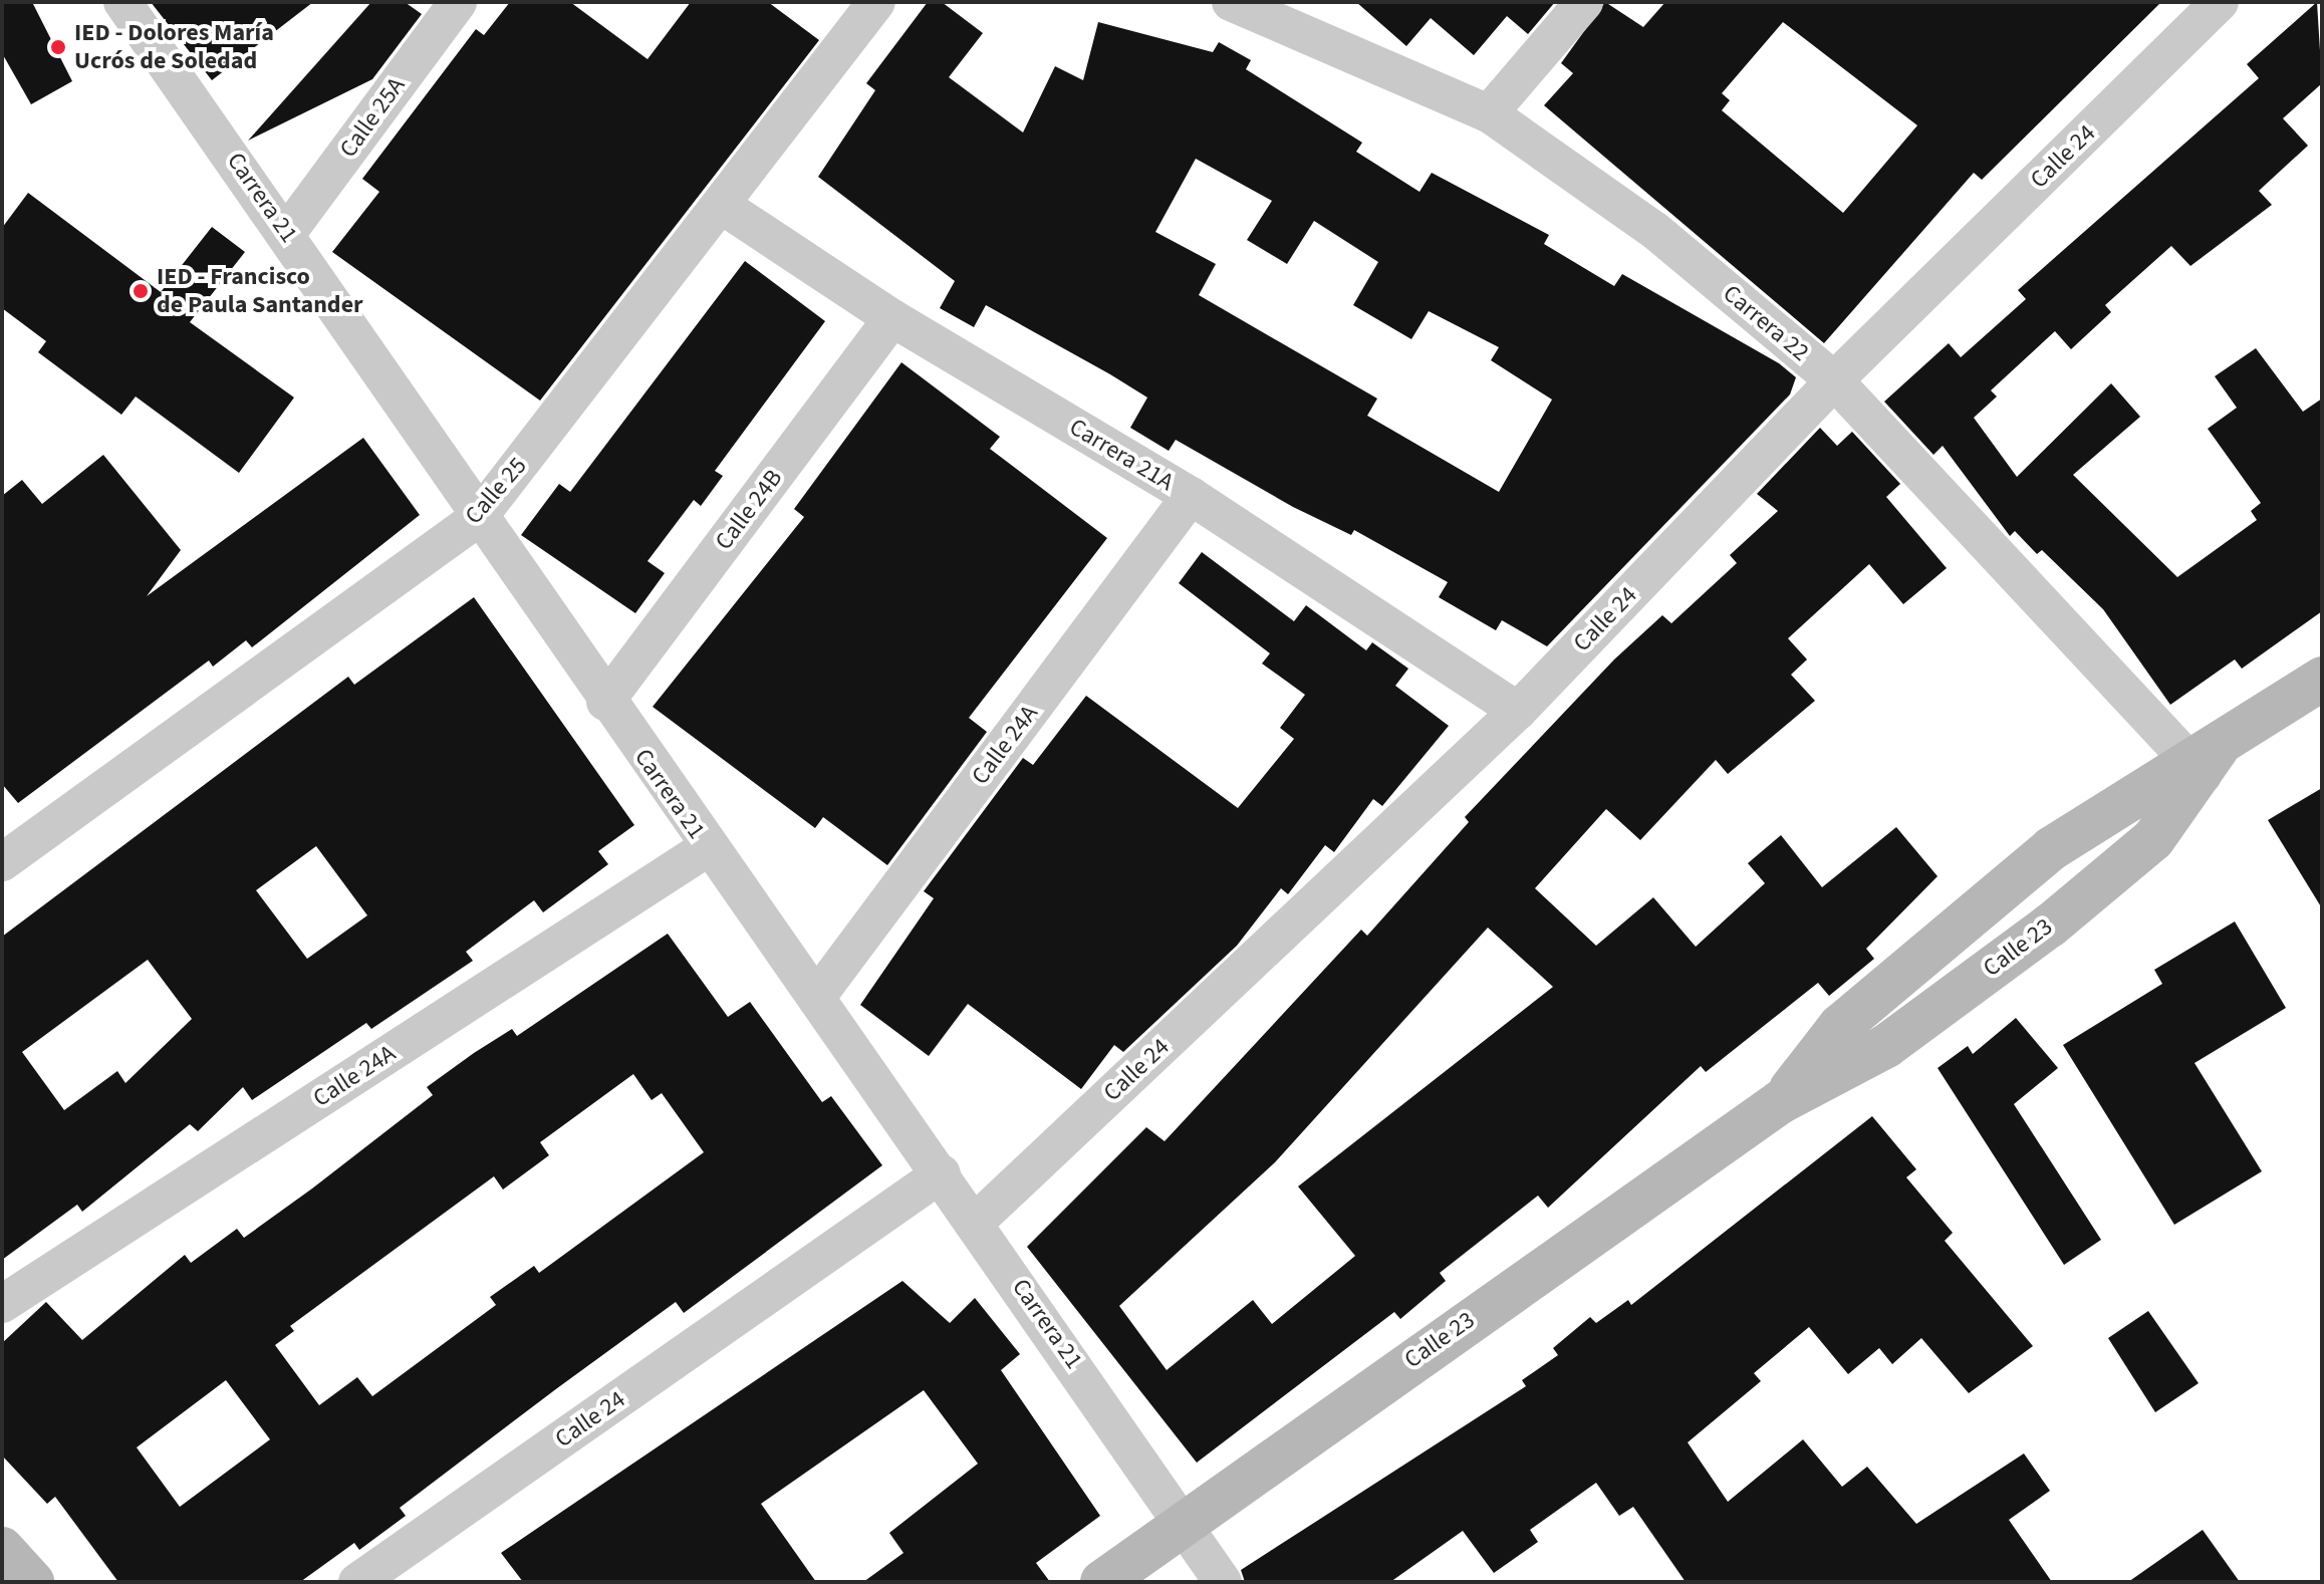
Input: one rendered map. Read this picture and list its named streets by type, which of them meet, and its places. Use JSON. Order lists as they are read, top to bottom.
{
  "streets": {
    "street": [
      "Calle 25A",
      "Calle 24",
      "Carrera 21",
      "Carrera 22",
      "Carrera 21A",
      "Calle 25",
      "Calle 24B",
      "Calle 24A",
      "Calle 23"
    ]
  },
  "crossings": [
    ["Calle 25A", "Carrera 21"],
    ["Calle 24", "Carrera 21"],
    ["Calle 24", "Carrera 22"],
    ["Calle 24", "Carrera 21A"],
    ["Carrera 21", "Calle 25"],
    ["Carrera 21", "Calle 24B"],
    ["Carrera 21", "Calle 24A"],
    ["Carrera 21", "Calle 23"],
    ["Carrera 22", "Calle 23"],
    ["Carrera 21A", "Calle 25"],
    ["Carrera 21A", "Calle 24B"],
    ["Carrera 21A", "Calle 24A"]
  ],
  "places": ["IED - Dolores María Ucrós de Soledad", "IED - Francisco de Paula Santander"]
}
